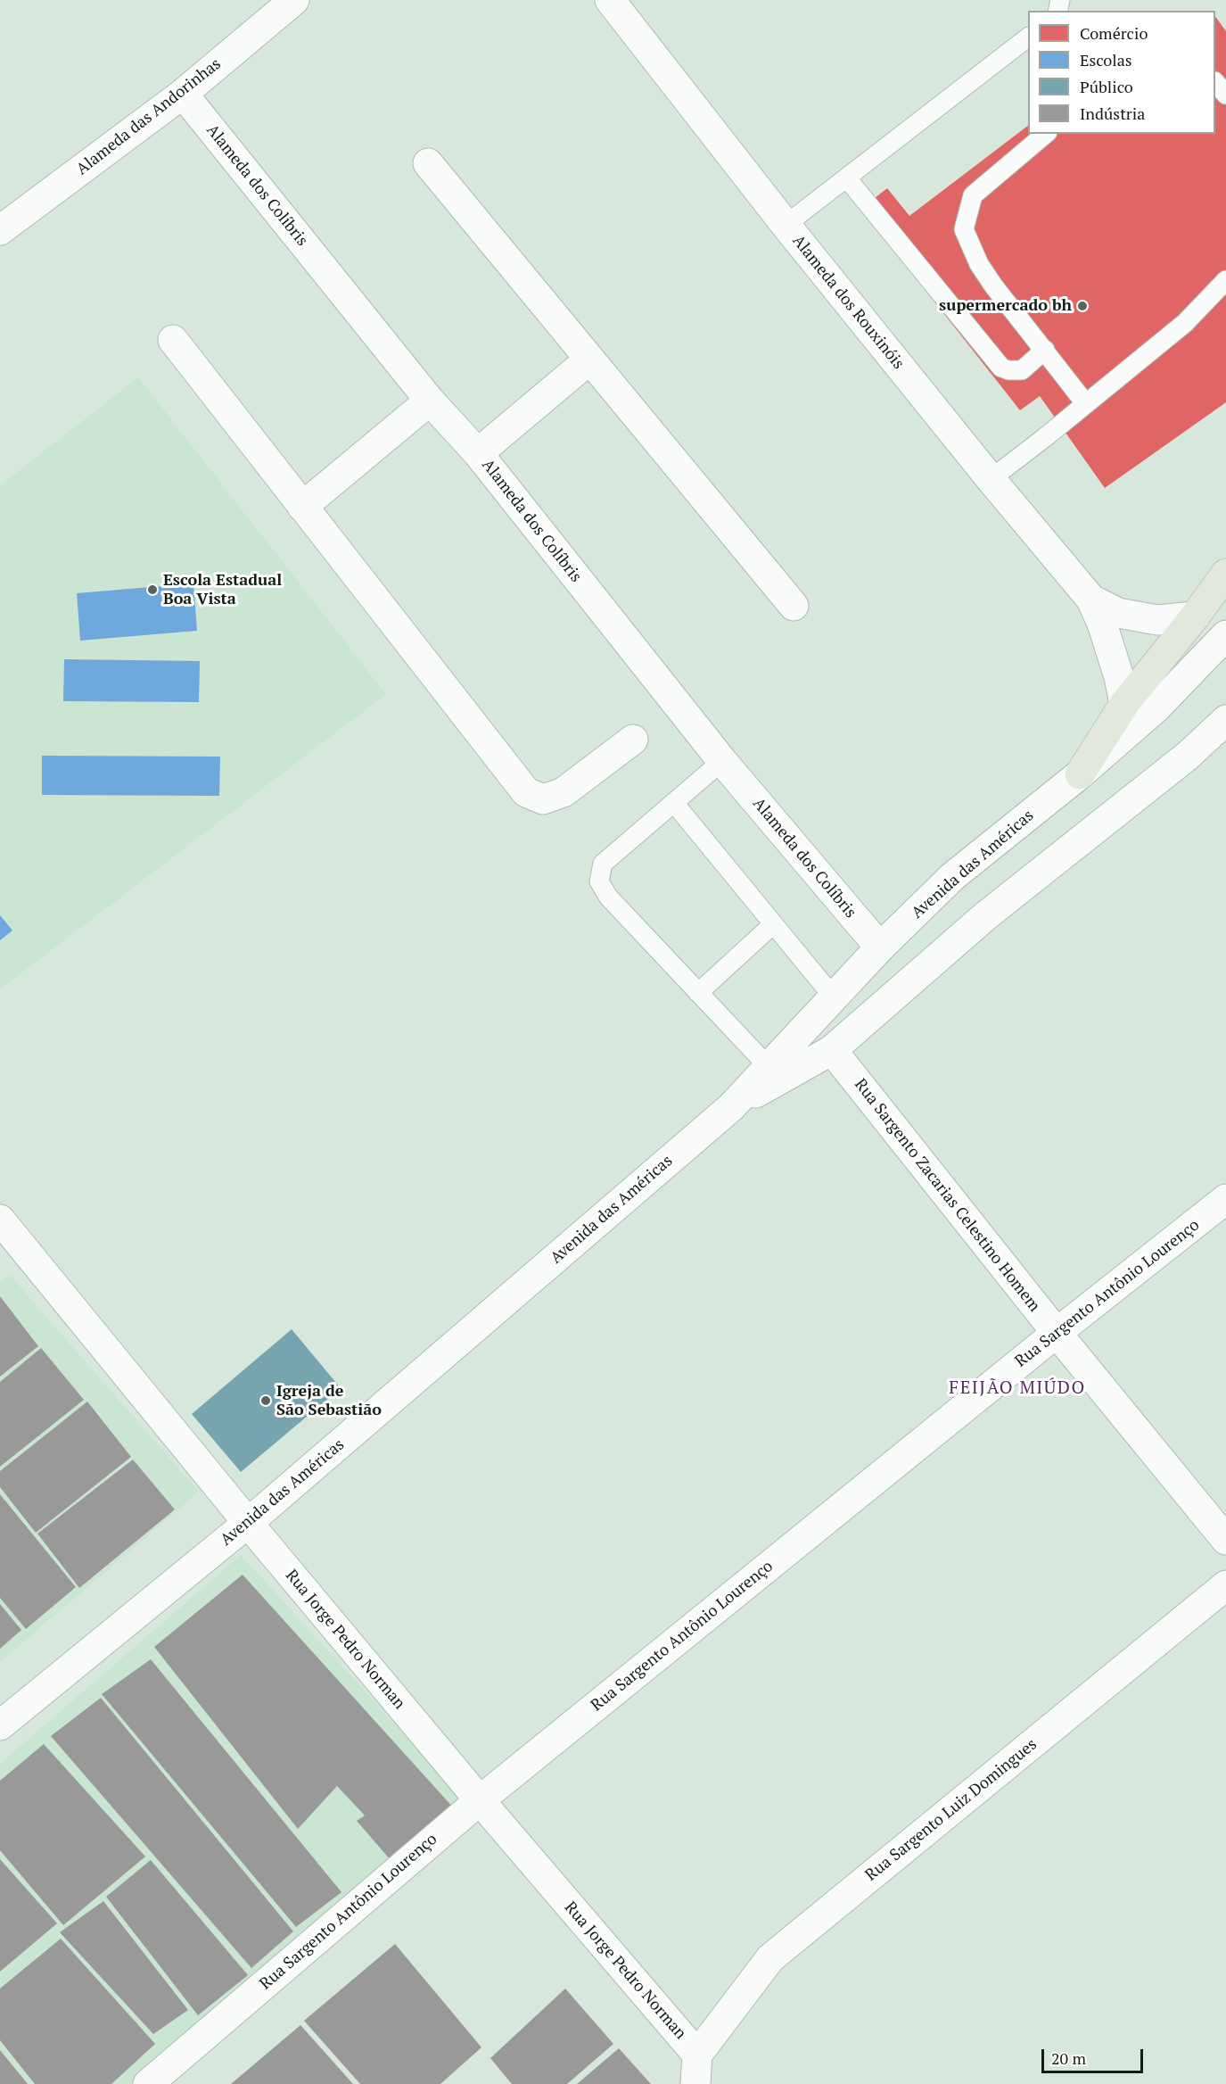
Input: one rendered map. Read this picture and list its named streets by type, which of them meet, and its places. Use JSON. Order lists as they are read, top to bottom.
{
  "streets": {
    "street": [
      "Alameda das Andorinhas",
      "Alameda dos Colíbris",
      "Alameda dos Rouxinóis",
      "Avenida das Américas",
      "Rua Sargento Zacarias Celestino Homem",
      "Rua Sargento Antônio Lourenço",
      "Rua Jorge Pedro Norman",
      "Rua Sargento Luiz Domingues"
    ]
  },
  "crossings": [
    ["Alameda das Andorinhas", "Alameda dos Colíbris"],
    ["Alameda dos Colíbris", "Avenida das Américas"],
    ["Avenida das Américas", "Rua Sargento Zacarias Celestino Homem"],
    ["Avenida das Américas", "Rua Jorge Pedro Norman"],
    ["Rua Sargento Zacarias Celestino Homem", "Rua Sargento Antônio Lourenço"],
    ["Rua Sargento Antônio Lourenço", "Rua Jorge Pedro Norman"],
    ["Rua Jorge Pedro Norman", "Rua Sargento Luiz Domingues"]
  ],
  "districts": ["FEIJÃO MIÚDO"],
  "places": ["supermercado bh", "Escola Estadual Boa Vista", "Igreja de São Sebastião"],
  "legend": [
    "Comércio",
    "Escolas",
    "Público",
    "Indústria"
  ],
  "scale_bar": "20 m"
}
